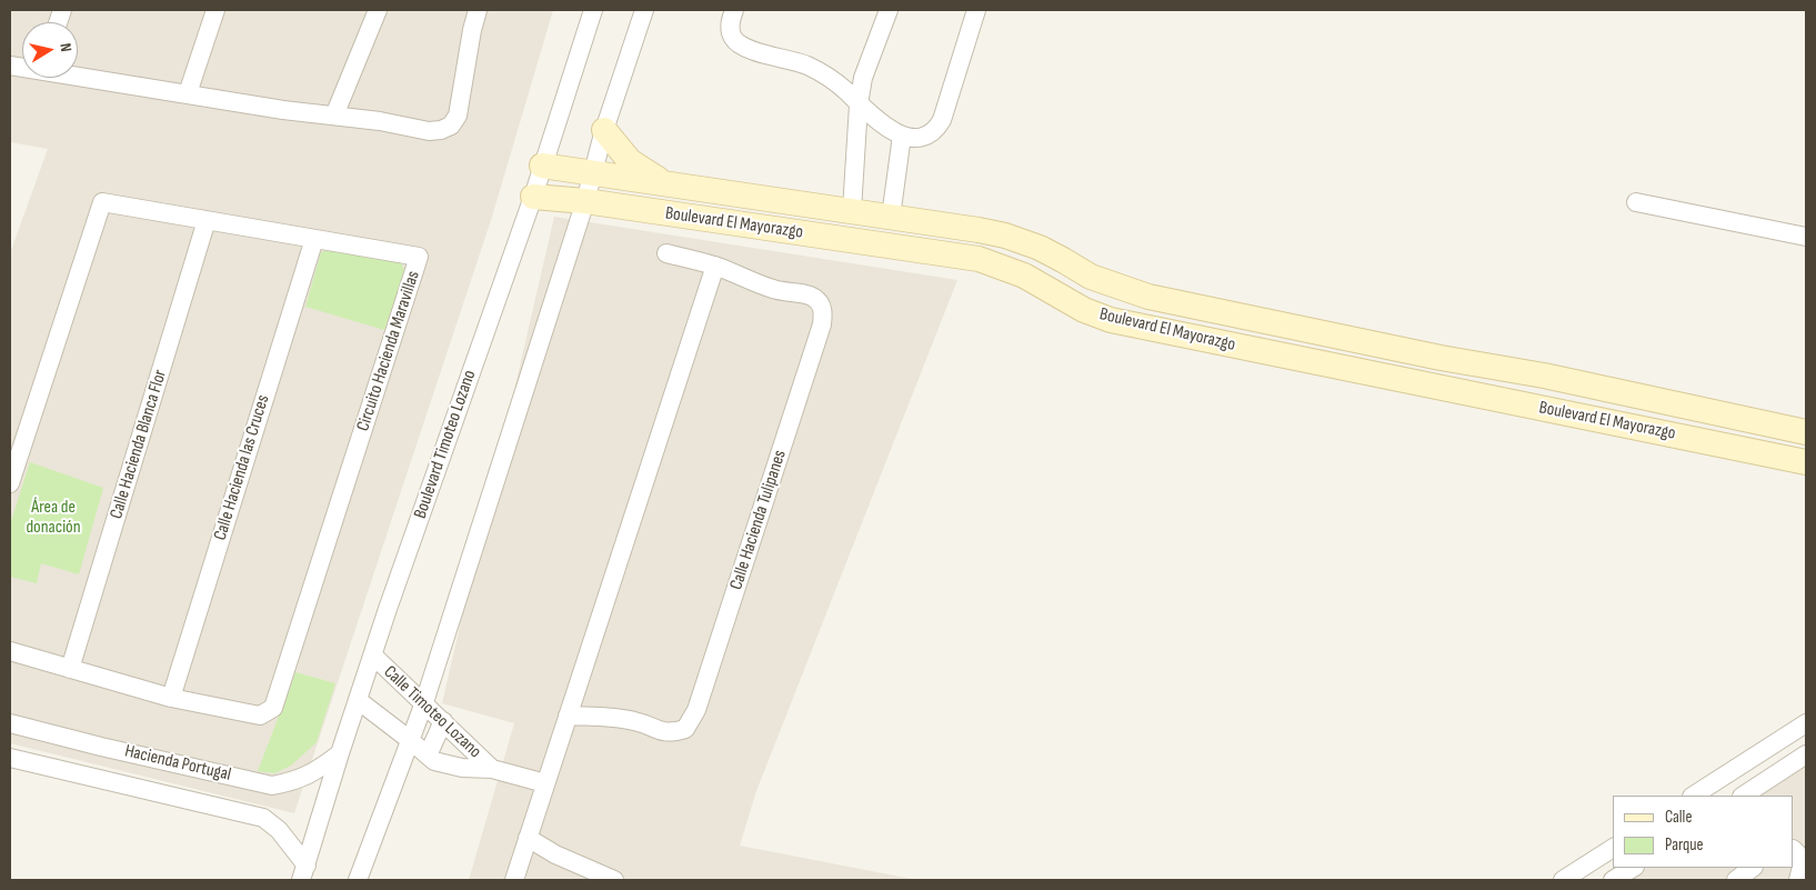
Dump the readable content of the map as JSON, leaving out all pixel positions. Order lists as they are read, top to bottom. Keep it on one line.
{"streets":{"street":["Boulevard El Mayorazgo","Circuito Hacienda Maravillas","Calle Hacienda Blanca Flor","Boulevard Timoteo Lozano","Calle Hacienda las Cruces","Calle Hacienda Tulipanes","Calle Timoteo Lozano","Hacienda Portugal"]},"crossings":[["Boulevard El Mayorazgo","Boulevard Timoteo Lozano"],["Circuito Hacienda Maravillas","Calle Hacienda Blanca Flor"],["Circuito Hacienda Maravillas","Calle Hacienda las Cruces"],["Boulevard Timoteo Lozano","Calle Timoteo Lozano"],["Boulevard Timoteo Lozano","Hacienda Portugal"]],"parks":["Área de donación"],"legend":["Calle","Parque"],"north":"right"}
